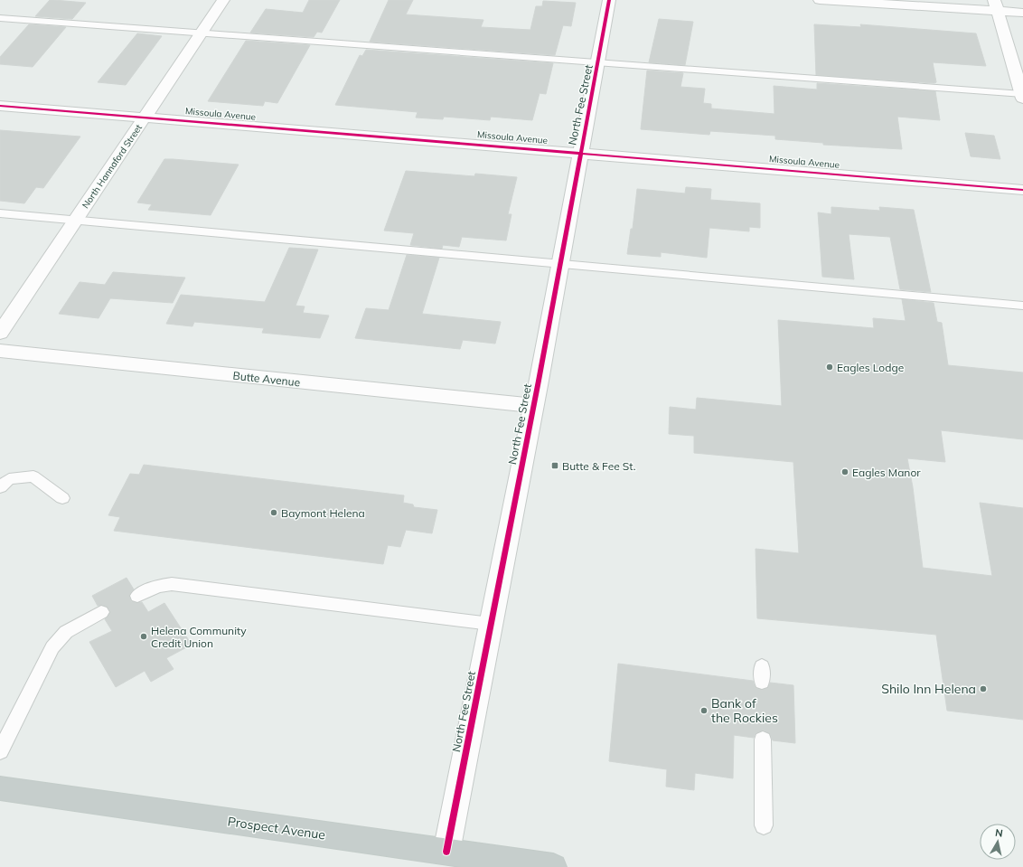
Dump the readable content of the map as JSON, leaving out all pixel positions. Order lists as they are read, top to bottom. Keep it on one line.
{"streets":{"highway":["Prospect Avenue"],"street":["North Fee Street","Missoula Avenue","North Hannaford Street","Butte Avenue"]},"crossings":[["North Fee Street","Missoula Avenue"],["North Fee Street","Butte Avenue"],["North Fee Street","Prospect Avenue"],["Missoula Avenue","North Hannaford Street"]],"places":{"other":["Eagles Lodge","Eagles Manor","Baymont Helena","Helena Community Credit Union","Shilo Inn Helena","Bank of the Rockies"],"transit":["Butte & Fee St."]},"north":"top"}
